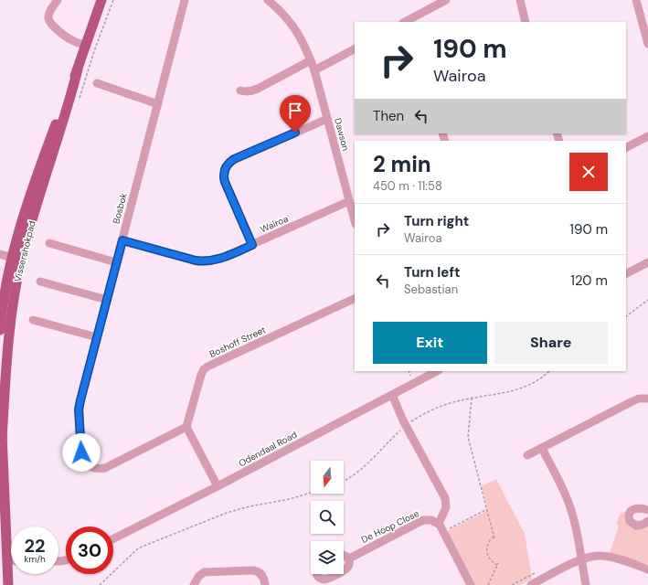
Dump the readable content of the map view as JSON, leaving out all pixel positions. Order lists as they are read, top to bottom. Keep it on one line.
{"streets":{"main road":["Vissershokpad"],"street":["Dawson","Bosbok","Wairoa","Boshoff Street","Odendaal Road","De Hoop Close"]},"crossings":[["Dawson","Wairoa"],["Bosbok","Wairoa"],["Bosbok","Boshoff Street"]],"north":"bottom","page":{"turn":["190 m","Wairoa"],"then":"Then","heading":["2 min","450 m · 11:58"],"list":[{"name":"Turn right","note":"Wairoa","value":"190 m"},{"name":"Turn left","note":"Sebastian","value":"120 m"}],"buttons":["Exit","Share"],"speed":"22 km/h","limit":"30"}}
